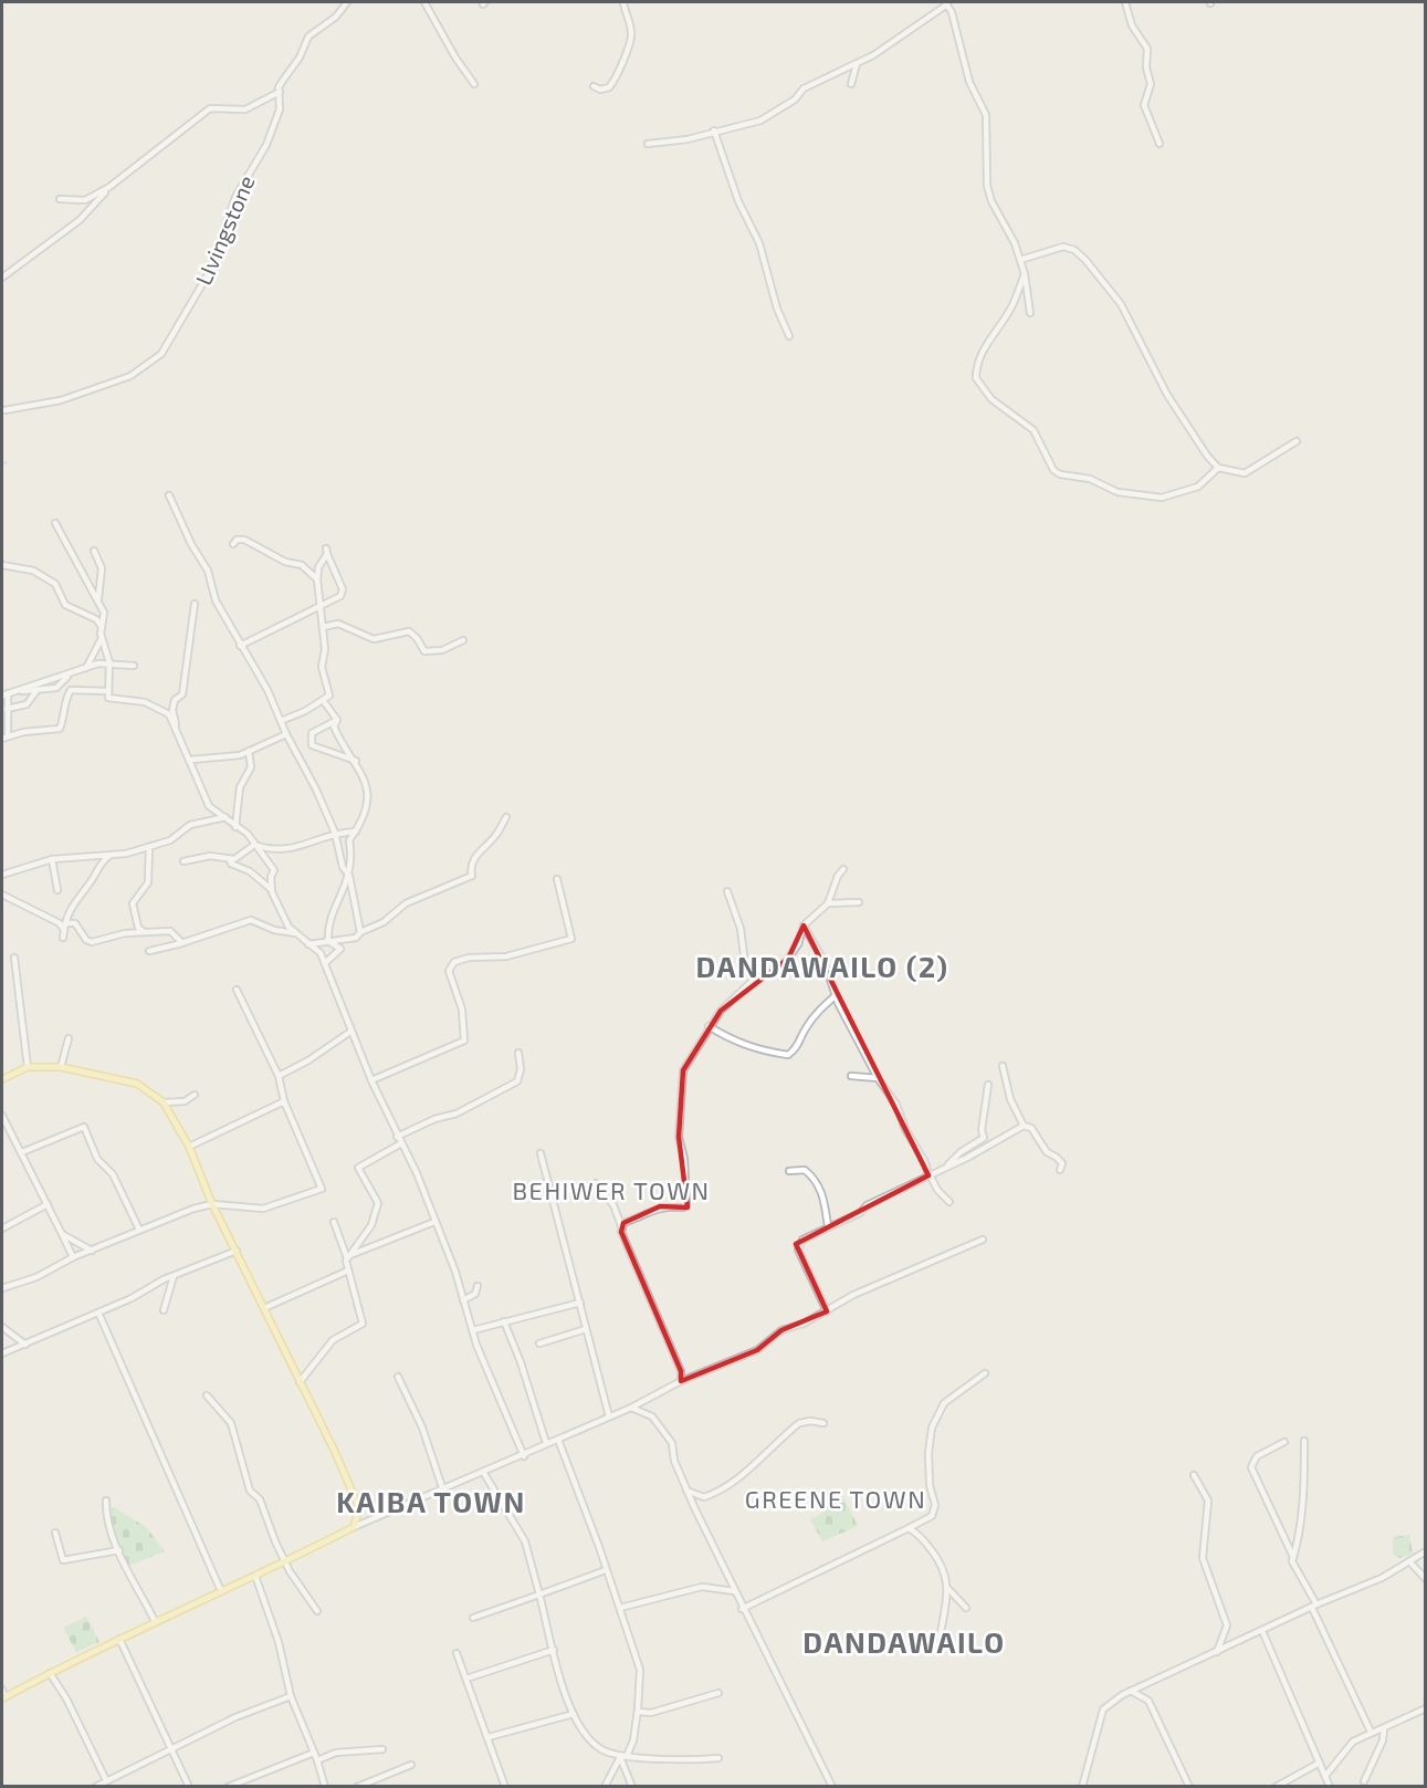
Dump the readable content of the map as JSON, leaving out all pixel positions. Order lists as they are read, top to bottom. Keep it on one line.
{"streets":{"street":["LIvingstone"]},"districts":["DANDAWAILO (2)","BEHIWER TOWN","GREENE TOWN","KAIBA TOWN","DANDAWAILO"]}
